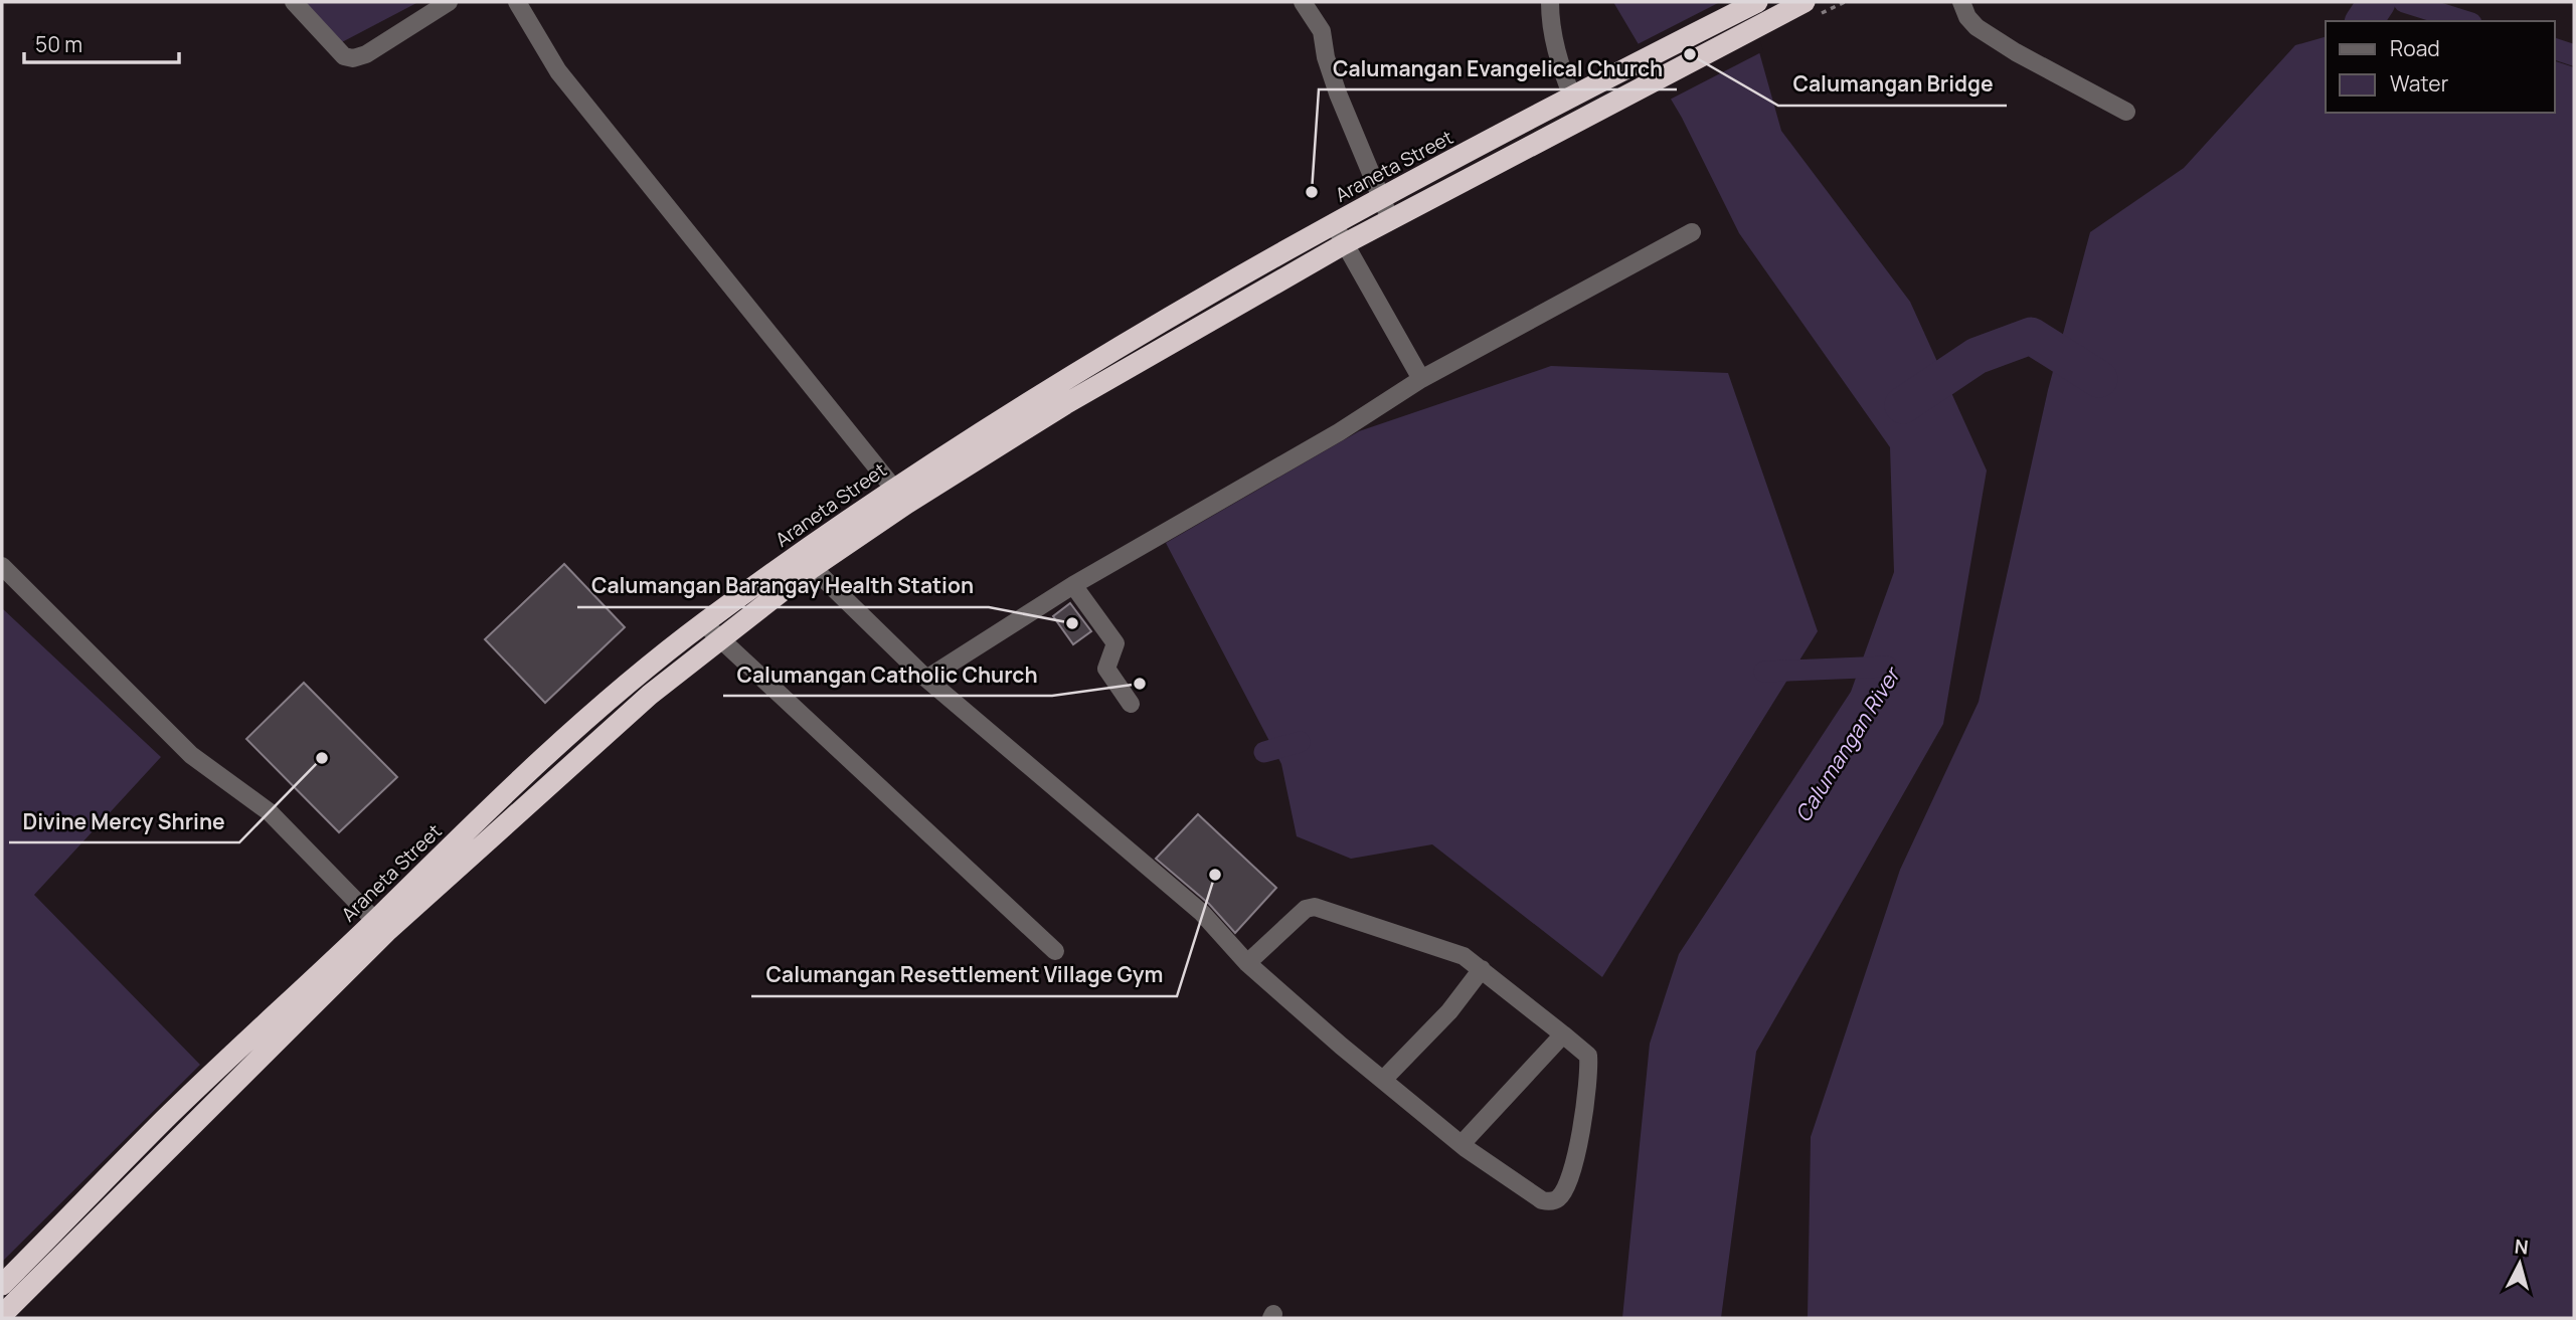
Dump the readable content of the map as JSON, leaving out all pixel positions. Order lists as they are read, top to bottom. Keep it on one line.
{"streets":{"highway":["Araneta Street"]},"water":["Calumangan River"],"places":["Calumangan Bridge","Calumangan Evangelical Church","Calumangan Barangay Health Station","Calumangan Catholic Church","Divine Mercy Shrine","Calumangan Resettlement Village Gym"],"legend":["Road","Water"],"scale_bar":"50 m","north":"top"}
